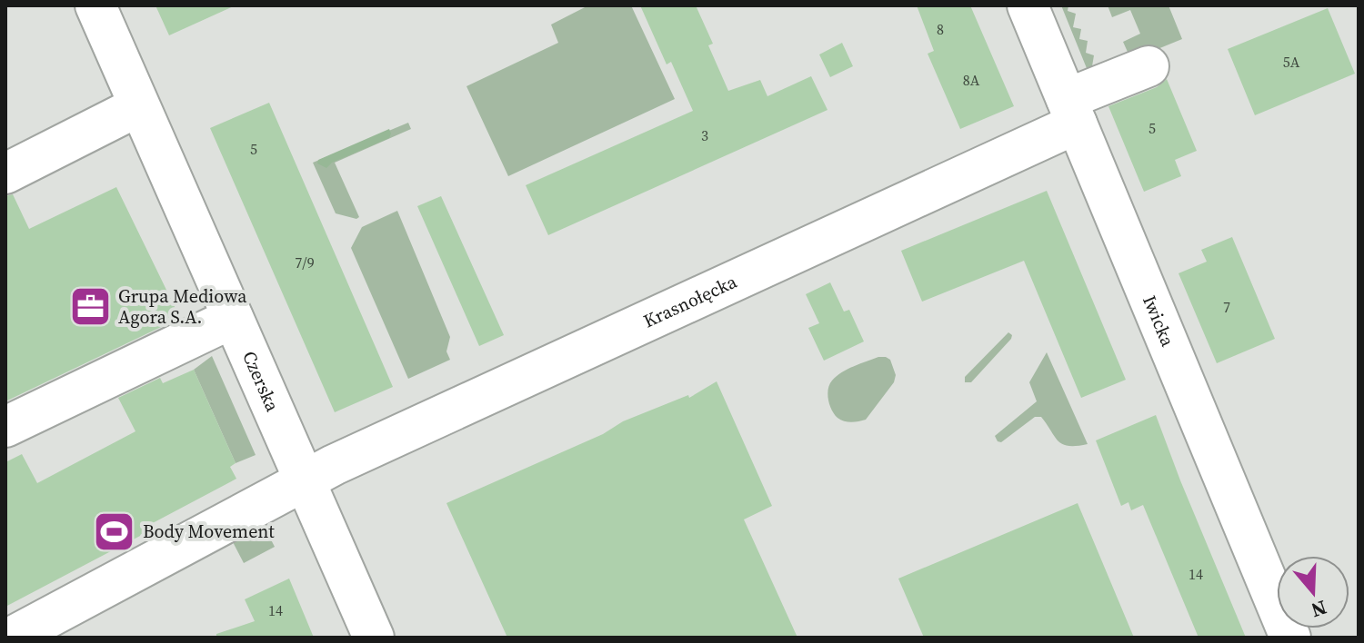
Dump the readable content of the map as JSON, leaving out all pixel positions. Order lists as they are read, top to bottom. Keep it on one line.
{"streets":{"street":["Krasnołęcka","Iwicka","Czerska"]},"crossings":[["Krasnołęcka","Iwicka"],["Krasnołęcka","Czerska"]],"places":{"office":["Grupa Mediowa Agora S.A."],"sports":["Body Movement"]},"house_numbers":["8","5A","8A","5","3","5","7/9","7","14","14"],"north":"bottom"}
